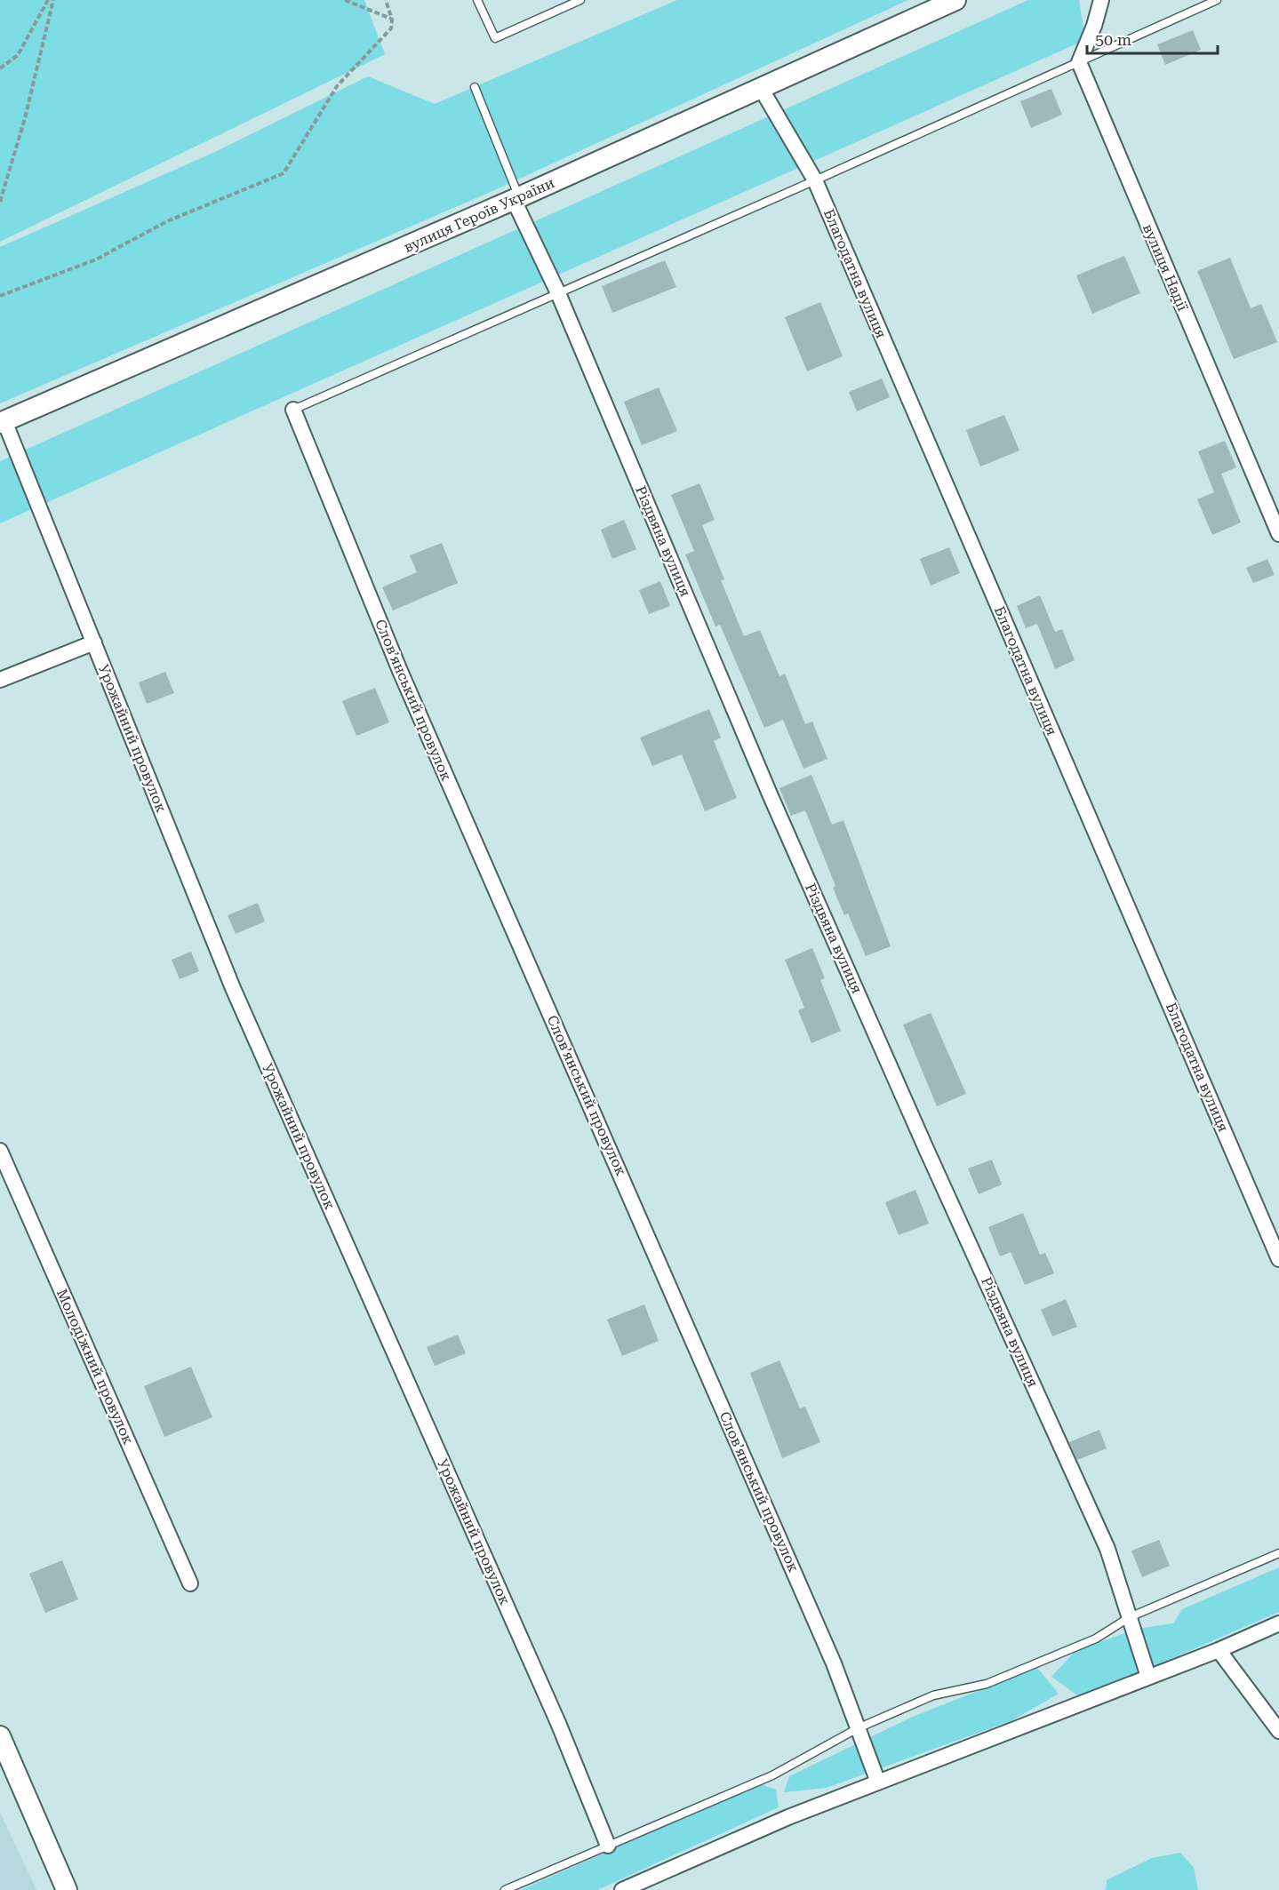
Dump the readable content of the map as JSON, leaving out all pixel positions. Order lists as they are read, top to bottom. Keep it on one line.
{"streets":{"main road":["вулиця Героїв України"],"street":["вулиця Надії","Благодатна вулиця","Різдвяна вулиця","Словʼянський провулок","Урожайний провулок","Молодіжний провулок"]},"crossings":[["вулиця Героїв України","Благодатна вулиця"],["вулиця Героїв України","Різдвяна вулиця"],["вулиця Героїв України","Урожайний провулок"]],"scale_bar":"50 m"}
